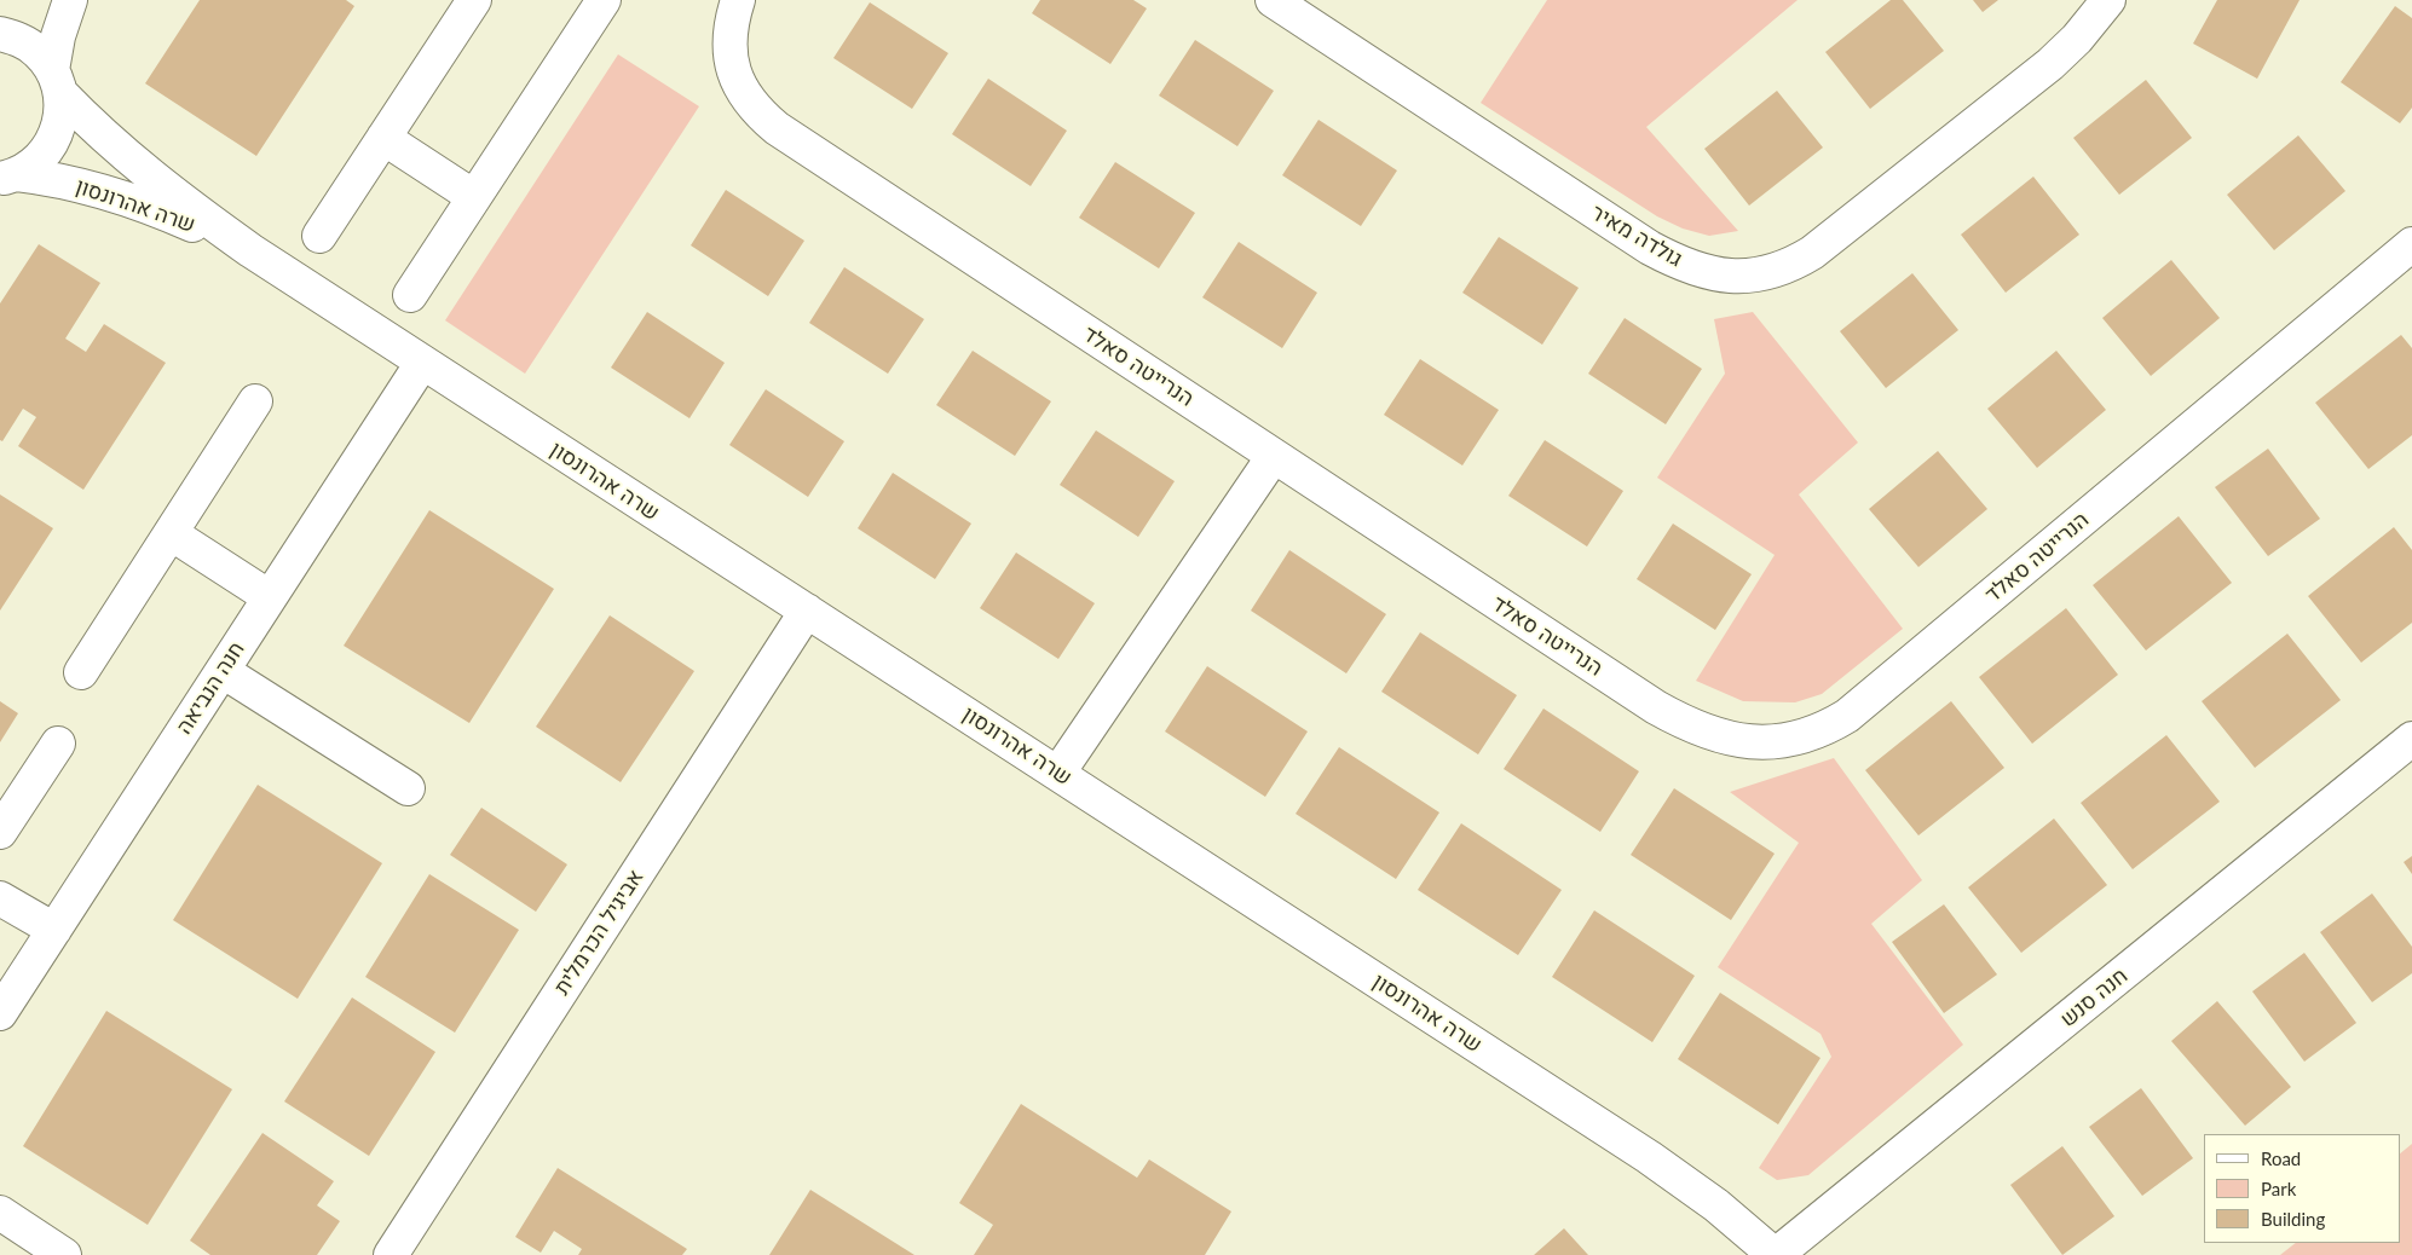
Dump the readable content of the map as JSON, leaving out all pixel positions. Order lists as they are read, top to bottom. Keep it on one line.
{"streets":{"street":["שרה אהרונסון","גולדה מאיר","הנרייטה סאלד","חנה הנביאה","אביגיל הכרמלית","חנה סנש"]},"crossings":[["שרה אהרונסון","חנה הנביאה"],["שרה אהרונסון","אביגיל הכרמלית"],["שרה אהרונסון","חנה סנש"]],"legend":["Road","Park","Building"]}
